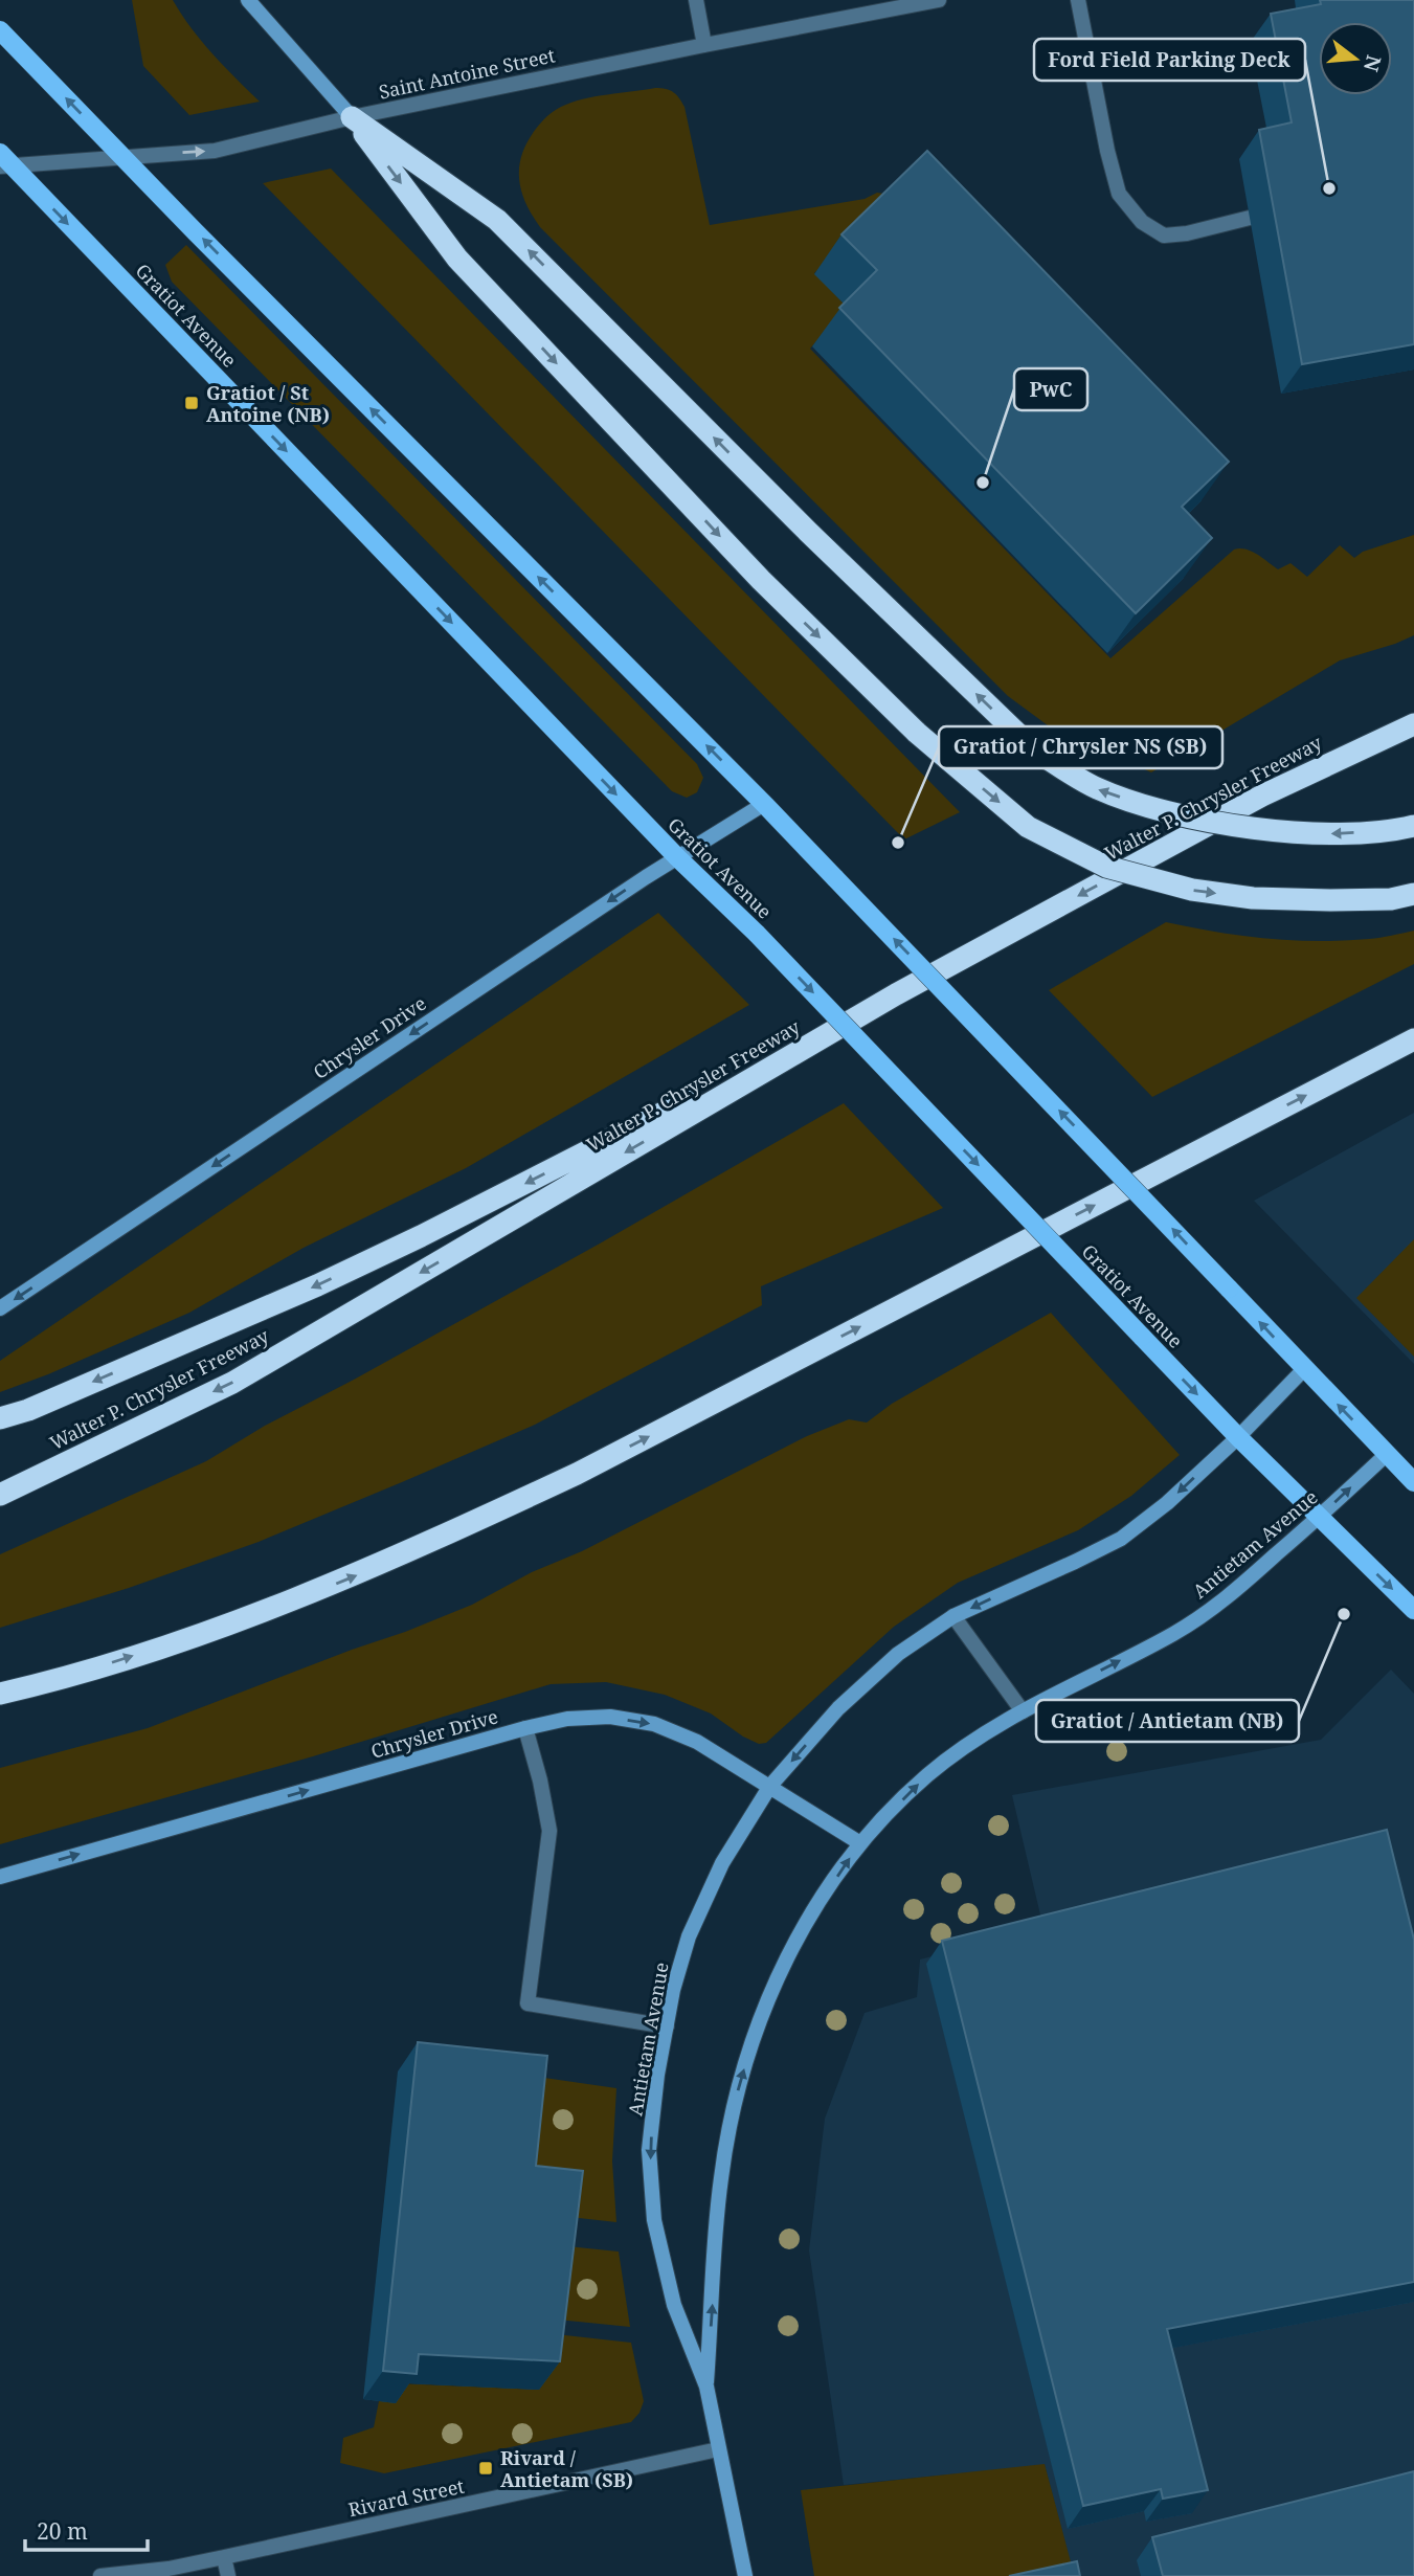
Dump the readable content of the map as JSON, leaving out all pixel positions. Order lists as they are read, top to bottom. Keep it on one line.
{"streets":{"highway":["Walter P. Chrysler Freeway"],"main road":["Gratiot Avenue"],"street":["Saint Antoine Street","Chrysler Drive","Antietam Avenue","Rivard Street"]},"crossings":[["Saint Antoine Street","Gratiot Avenue"],["Gratiot Avenue","Chrysler Drive"],["Gratiot Avenue","Antietam Avenue"],["Chrysler Drive","Antietam Avenue"],["Antietam Avenue","Rivard Street"]],"places":{"other":["Ford Field Parking Deck","PwC","Gratiot / Chrysler NS (SB)","Gratiot / Antietam (NB)"],"transit":["Gratiot / St Antoine (NB)","Rivard / Antietam (SB)"]},"scale_bar":"20 m","north":"right"}
